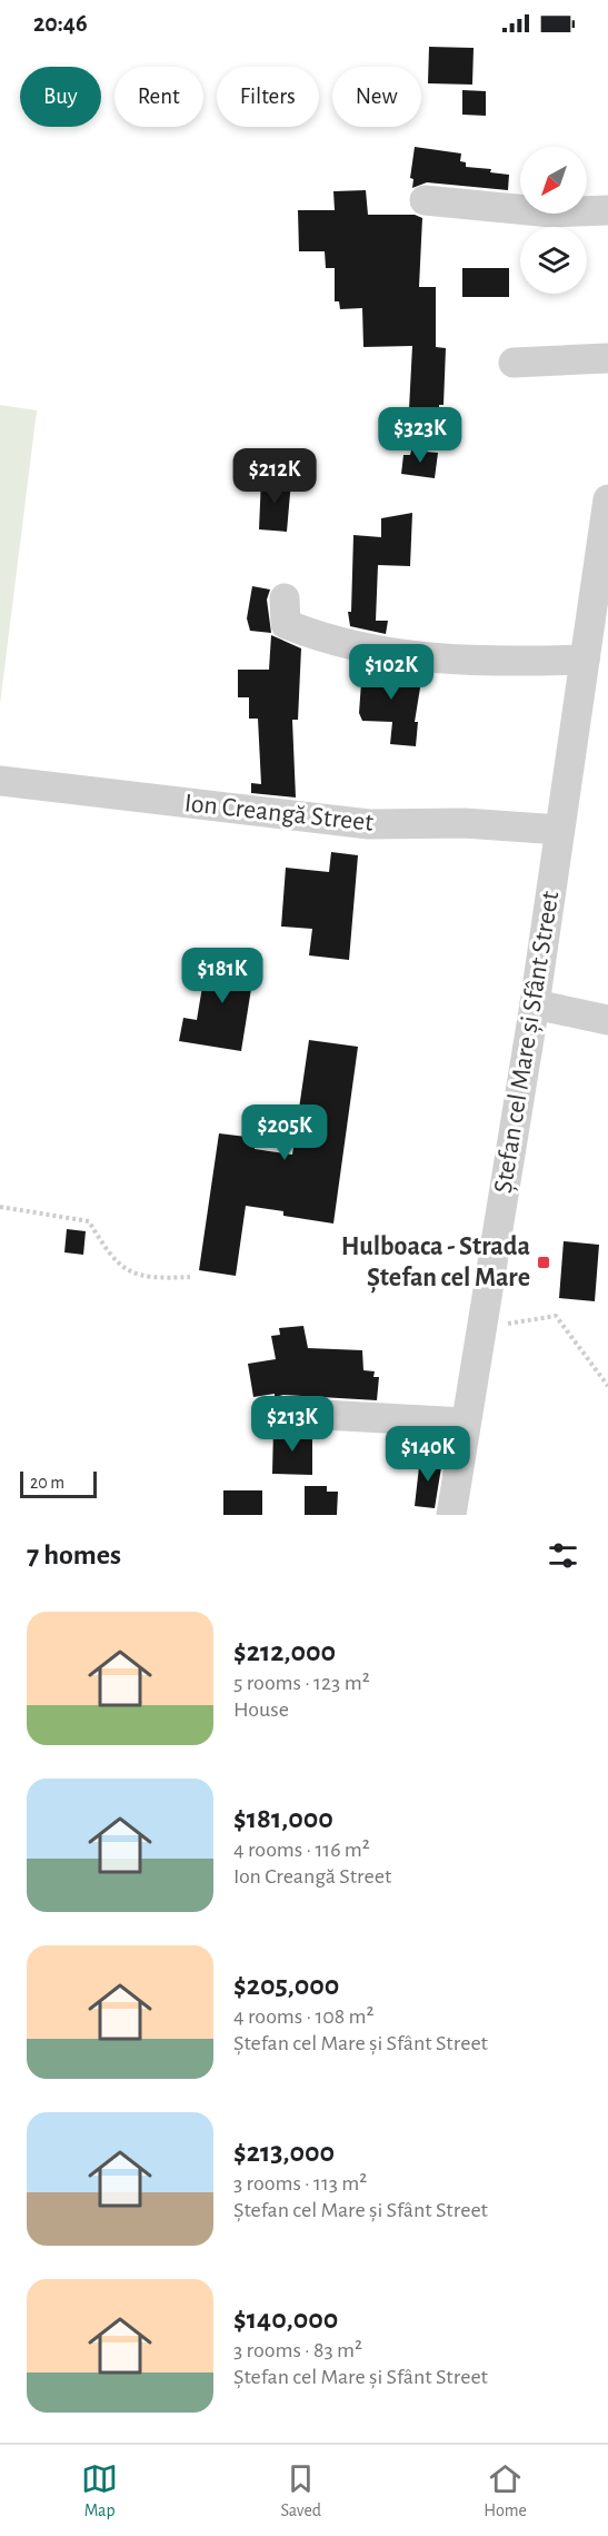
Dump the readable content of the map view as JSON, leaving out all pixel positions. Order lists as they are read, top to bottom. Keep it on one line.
{"streets":{"street":["Ion Creangă Street","Ștefan cel Mare și Sfânt Street"]},"crossings":[["Ion Creangă Street","Ștefan cel Mare și Sfânt Street"]],"places":{"transit":["Hulboaca - Strada Ștefan cel Mare"]},"scale_bar":"20 m","north":"bottom left","page":{"status":"20:46","chip":["Buy","Rent","Filters","New"],"price":["$323K","$212K","$102K","$181K","$205K","$213K","$140K"],"scale":"20 m","heading":"7 homes","list":[{"name":"$212,000","note":"5 rooms · 123 m² · House"},{"name":"$181,000","note":"4 rooms · 116 m² · Ion Creangă Street"},{"name":"$205,000","note":"4 rooms · 108 m² · Ștefan cel Mare și Sfânt Street"},{"name":"$213,000","note":"3 rooms · 113 m² · Ștefan cel Mare și Sfânt Street"},{"name":"$140,000","note":"3 rooms · 83 m² · Ștefan cel Mare și Sfânt Street"}],"tabs":["Map","Saved","Home"]}}
